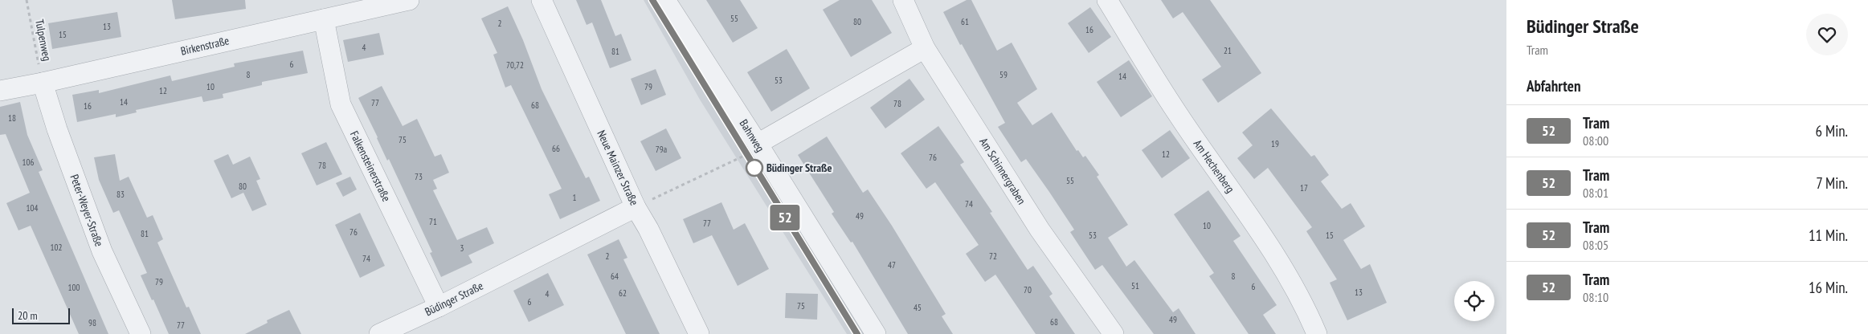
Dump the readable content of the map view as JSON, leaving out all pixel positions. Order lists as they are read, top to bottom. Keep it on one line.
{"streets":{"street":["Birkenstraße","Bahnweg","Falkensteinerstraße","Am Hechenberg","Neue Mainzer Straße","Am Schinnergraben","Peter-Weyer-Straße","Büdinger Straße"],"path":["Tulpenweg"]},"crossings":[["Tulpenweg","Birkenstraße"],["Tulpenweg","Peter-Weyer-Straße"],["Birkenstraße","Falkensteinerstraße"],["Birkenstraße","Peter-Weyer-Straße"],["Falkensteinerstraße","Büdinger Straße"],["Neue Mainzer Straße","Büdinger Straße"]],"places":["Büdinger Straße"],"lines":["tram line 52"],"house_numbers":["55","80","61","2","13","16","15","4","21","81","6","70,72","8","59","14","53","10","79","12","14","77","78","68","16","18","75","19","66","79a","12","76","106","78","73","55","80","17","83","1","74","104","49","71","77","10","76","81","53","15","102","3","2","72","74","47","64","8","79","51","6","100","70","13","62","4","6","75","45","49","68","98","77"],"scale_bar":"20 m","page":{"on_map":"52","heading":[["Büdinger Straße","Tram"],"Abfahrten"],"list":[{"mark":"52","name":"Tram","note":"08:00","value":"6 Min."},{"mark":"52","name":"Tram","note":"08:01","value":"7 Min."},{"mark":"52","name":"Tram","note":"08:05","value":"11 Min."},{"mark":"52","name":"Tram","note":"08:10","value":"16 Min."}],"scale":"20 m"}}
